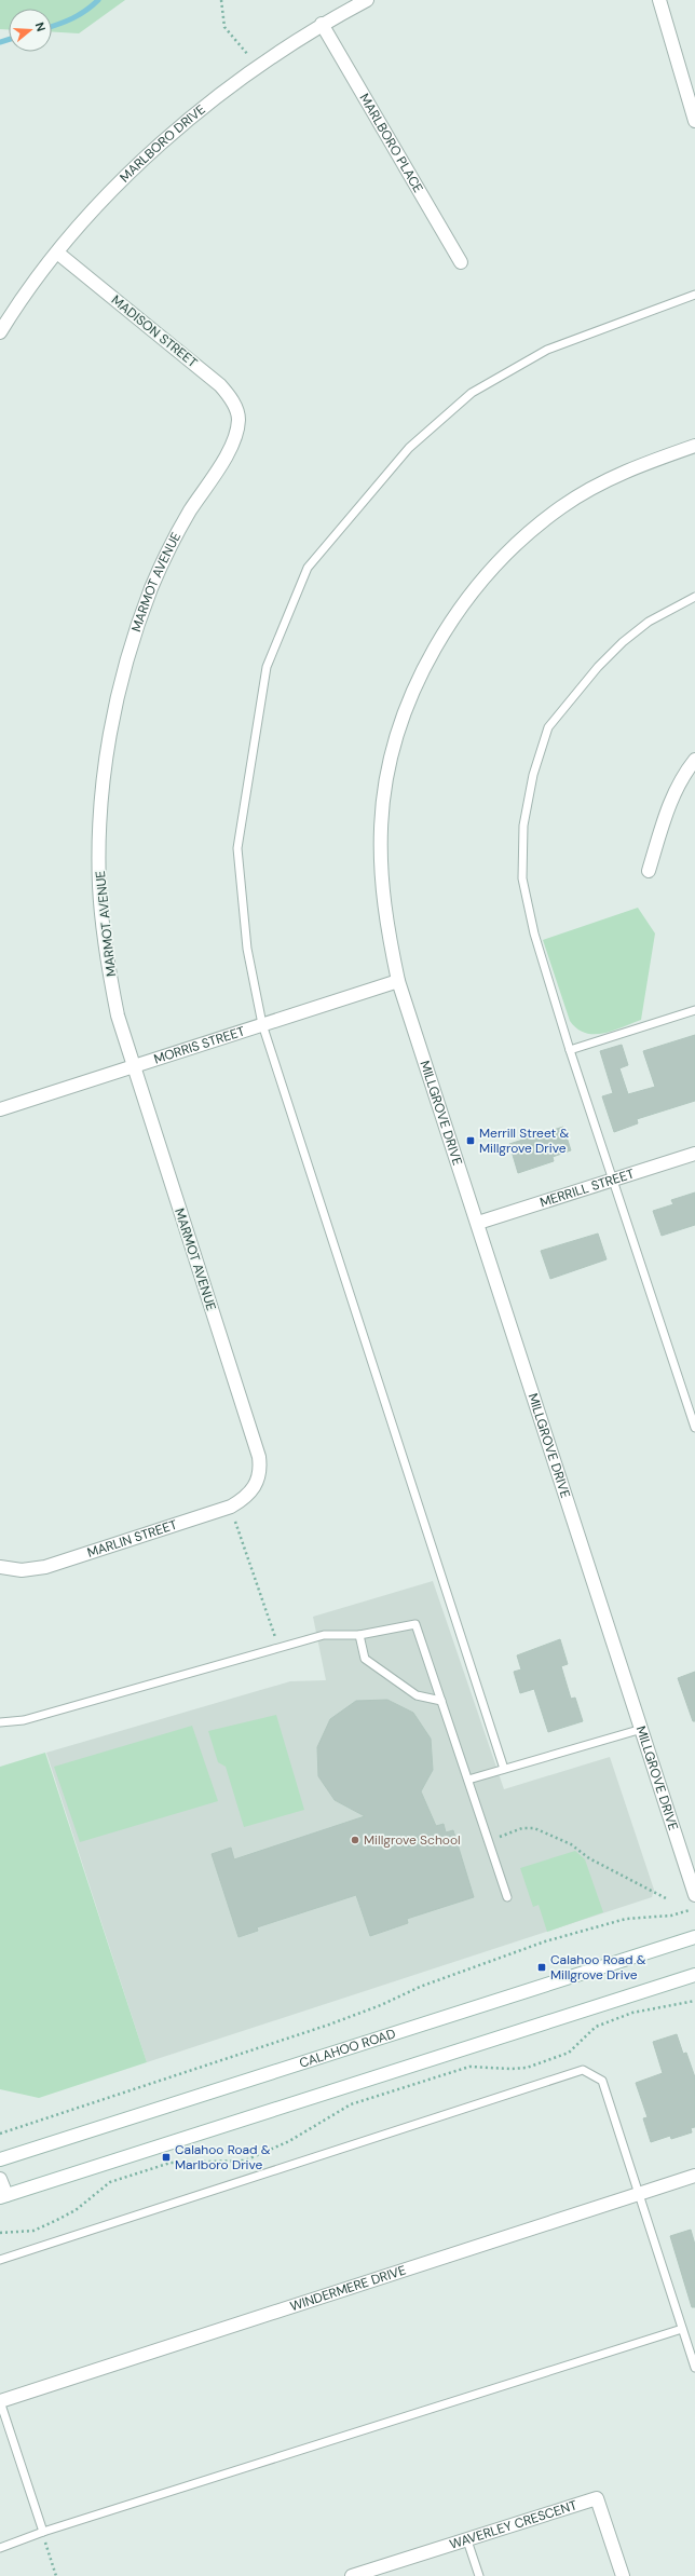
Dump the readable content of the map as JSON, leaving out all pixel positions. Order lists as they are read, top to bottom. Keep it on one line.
{"streets":{"street":["MARLBORO PLACE","MARLBORO DRIVE","MADISON STREET","MARMOT AVENUE","MORRIS STREET","MILLGROVE DRIVE","MERRILL STREET","MARLIN STREET","CALAHOO ROAD","WINDERMERE DRIVE","WAVERLEY CRESCENT"]},"crossings":[["MARLBORO PLACE","MARLBORO DRIVE"],["MARLBORO DRIVE","MADISON STREET"],["MADISON STREET","MARMOT AVENUE"],["MARMOT AVENUE","MORRIS STREET"],["MARMOT AVENUE","MARLIN STREET"],["MORRIS STREET","MILLGROVE DRIVE"],["MILLGROVE DRIVE","MERRILL STREET"]],"places":{"transit":["Merrill Street & Millgrove Drive","Calahoo Road & Millgrove Drive","Calahoo Road & Marlboro Drive"],"other":["Millgrove School"]},"north":"right"}
